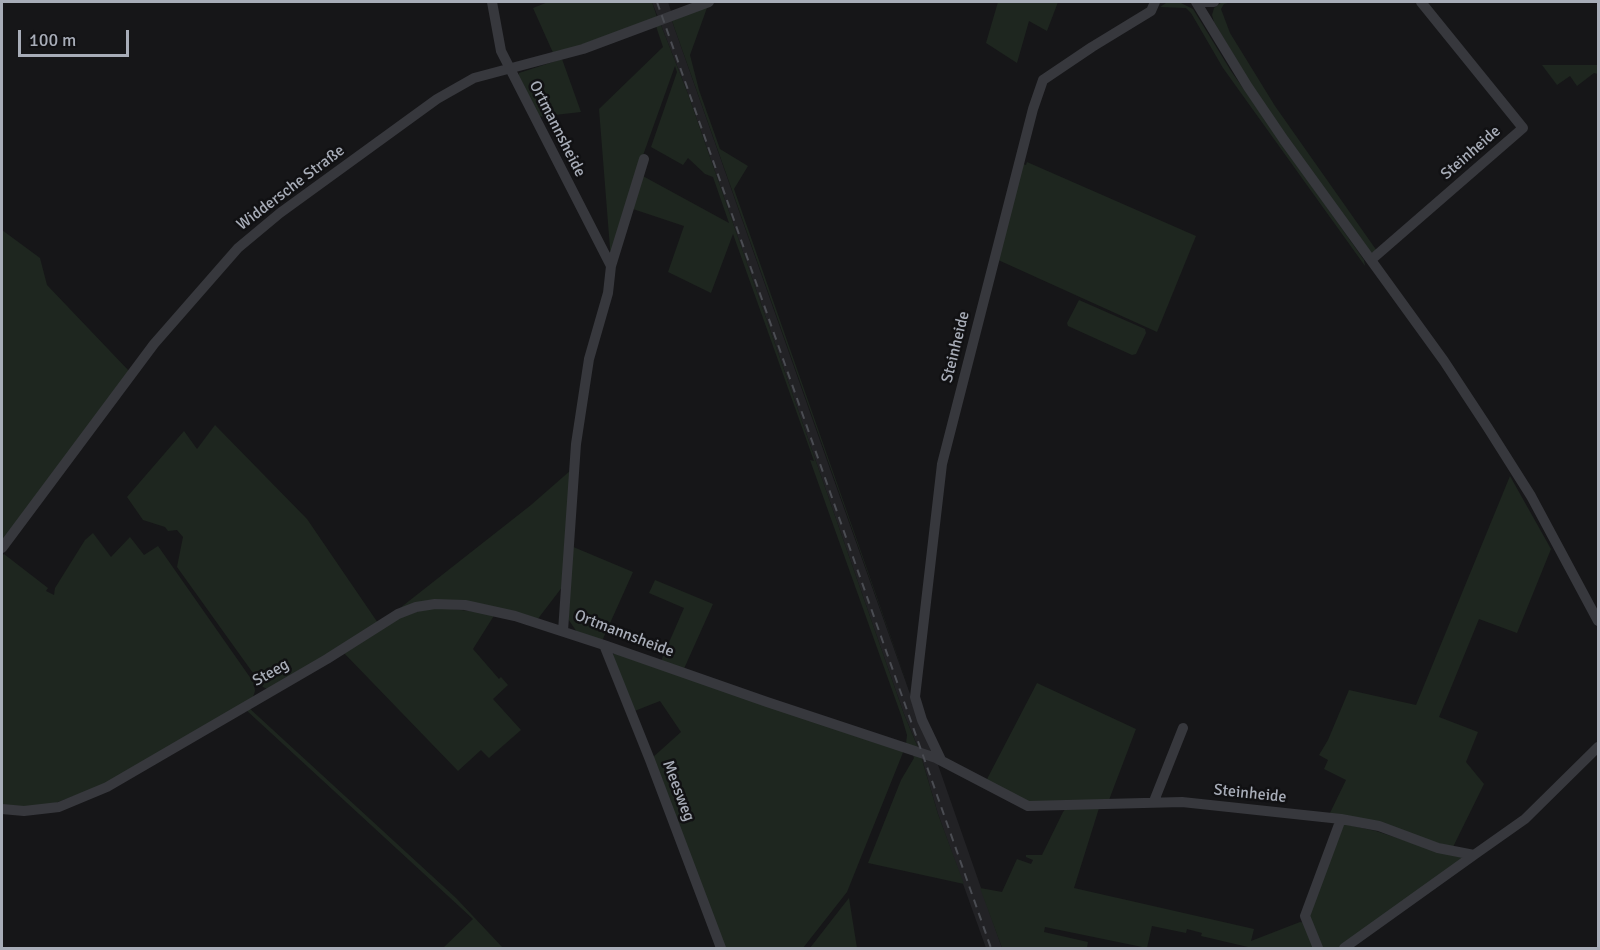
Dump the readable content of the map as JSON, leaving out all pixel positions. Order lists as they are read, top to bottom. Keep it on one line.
{"streets":{"street":["Ortmannsheide","Steinheide","Widdersche Straße","Steeg","Meesweg"]},"crossings":[["Ortmannsheide","Steinheide"],["Ortmannsheide","Widdersche Straße"],["Ortmannsheide","Steeg"],["Ortmannsheide","Meesweg"]],"scale_bar":"100 m"}
